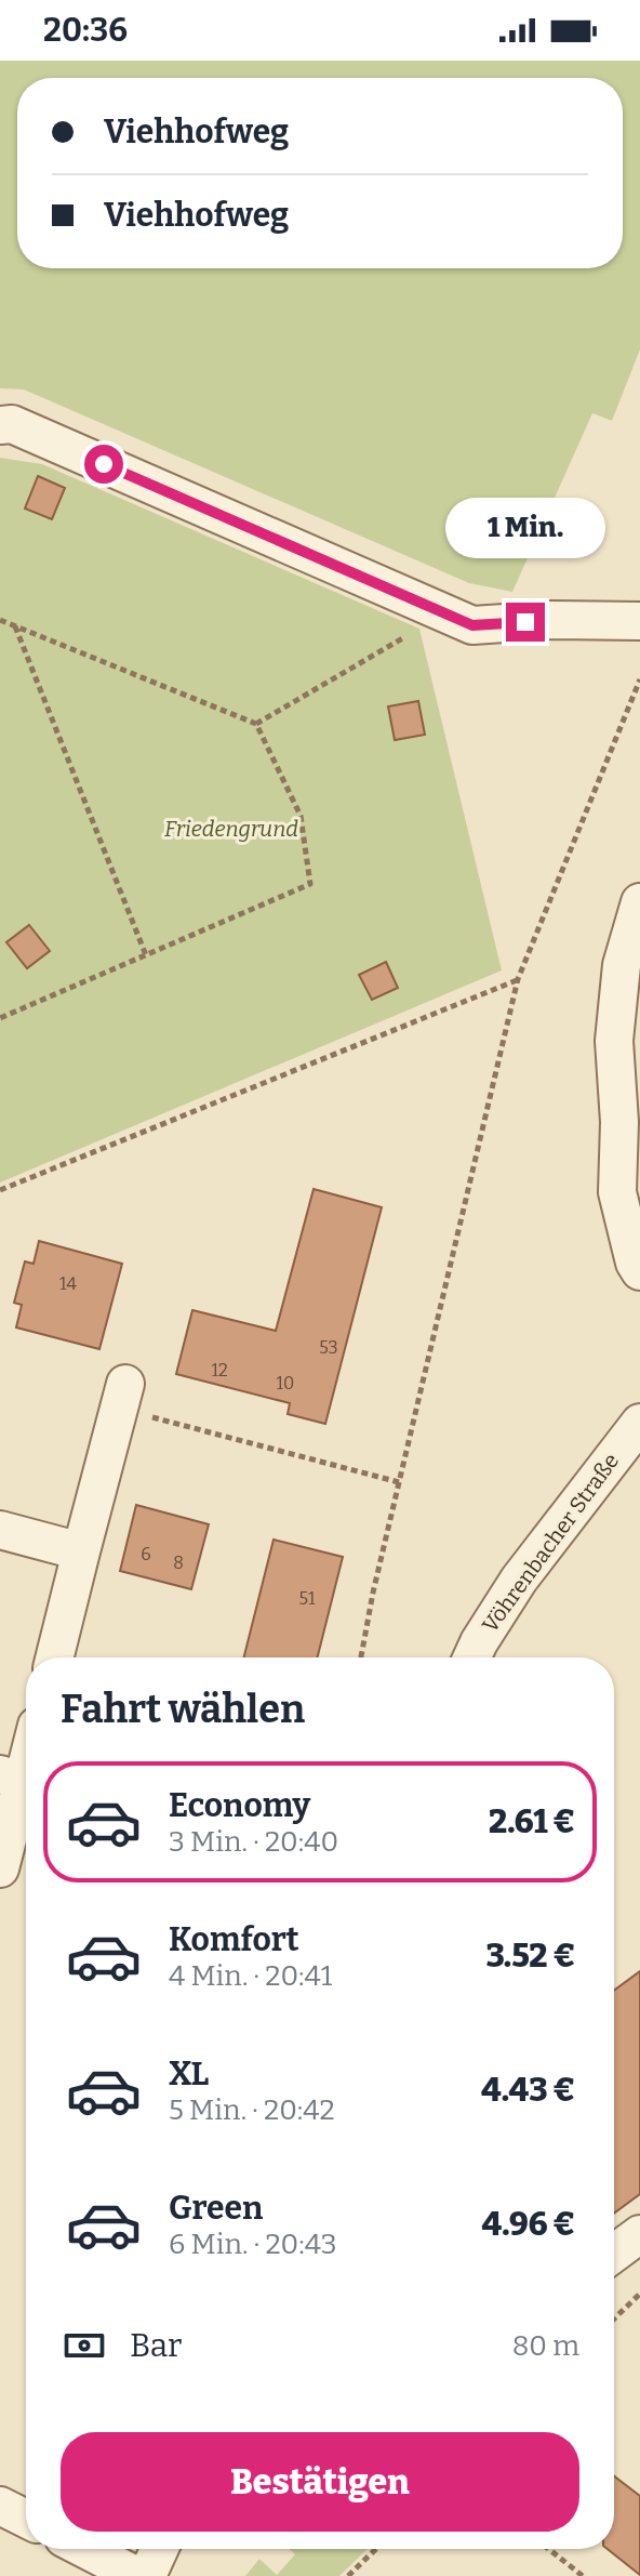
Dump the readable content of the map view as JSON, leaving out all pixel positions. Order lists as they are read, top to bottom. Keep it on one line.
{"streets":{"street":["Vöhrenbacher Straße"]},"parks":["Friedengrund"],"house_numbers":["14","53","12","10","6","8","51"],"page":{"status":"20:36","banner":["Viehhofweg","Viehhofweg"],"bubble":"1 Min.","heading":"Fahrt wählen","list":[{"name":"Economy","note":"3 Min. · 20:40","value":"2.61 €"},{"name":"Komfort","note":"4 Min. · 20:41","value":"3.52 €"},{"name":"XL","note":"5 Min. · 20:42","value":"4.43 €"},{"name":"Green","note":"6 Min. · 20:43","value":"4.96 €"}],"pay":["Bar","80 m"],"buttons":"Bestätigen"}}
